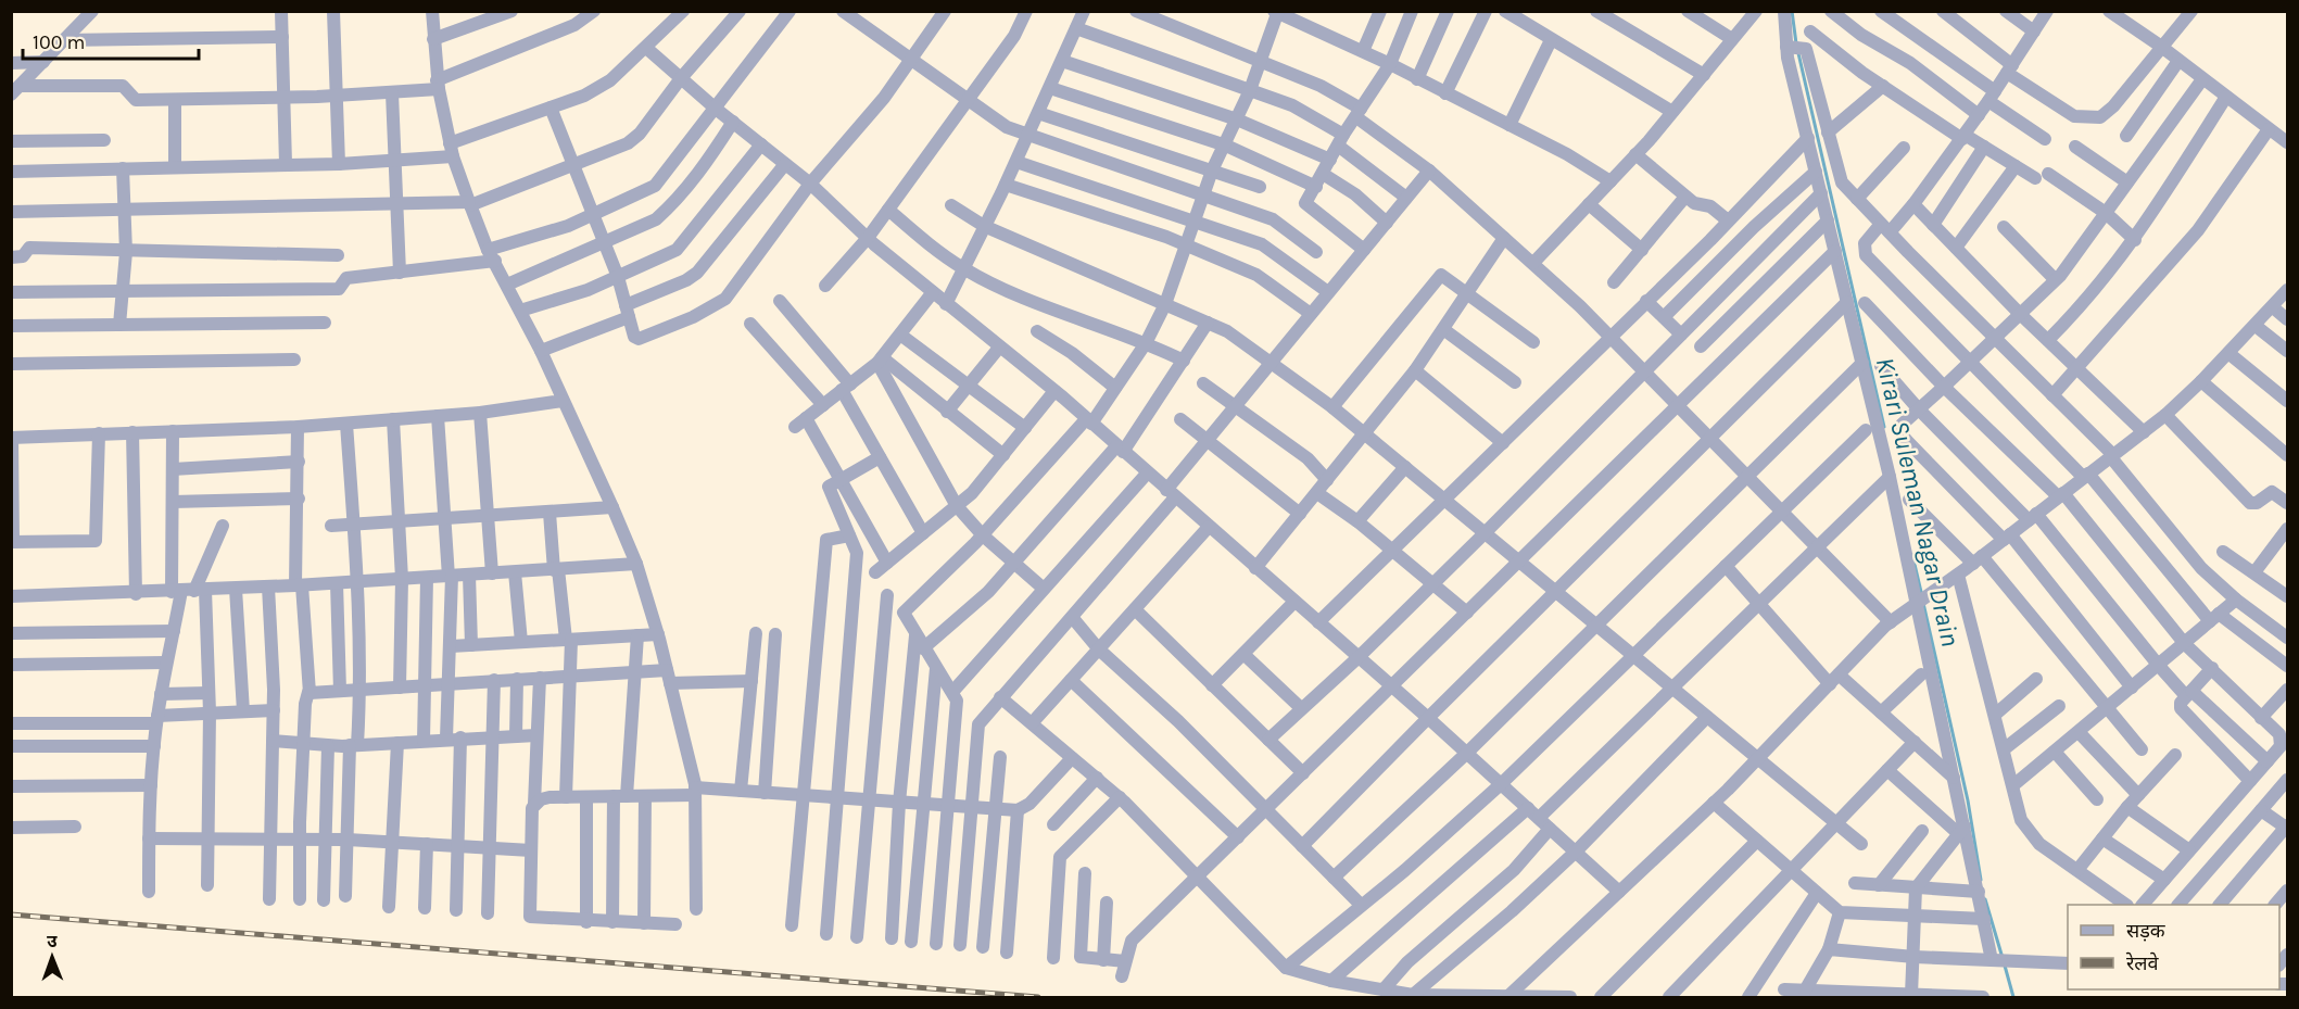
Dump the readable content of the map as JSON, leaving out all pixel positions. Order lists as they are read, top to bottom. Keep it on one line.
{"water":["Kirari Suleman Nagar Drain"],"legend":["सड़क","रेलवे"],"scale_bar":"100 m","north":"top"}
